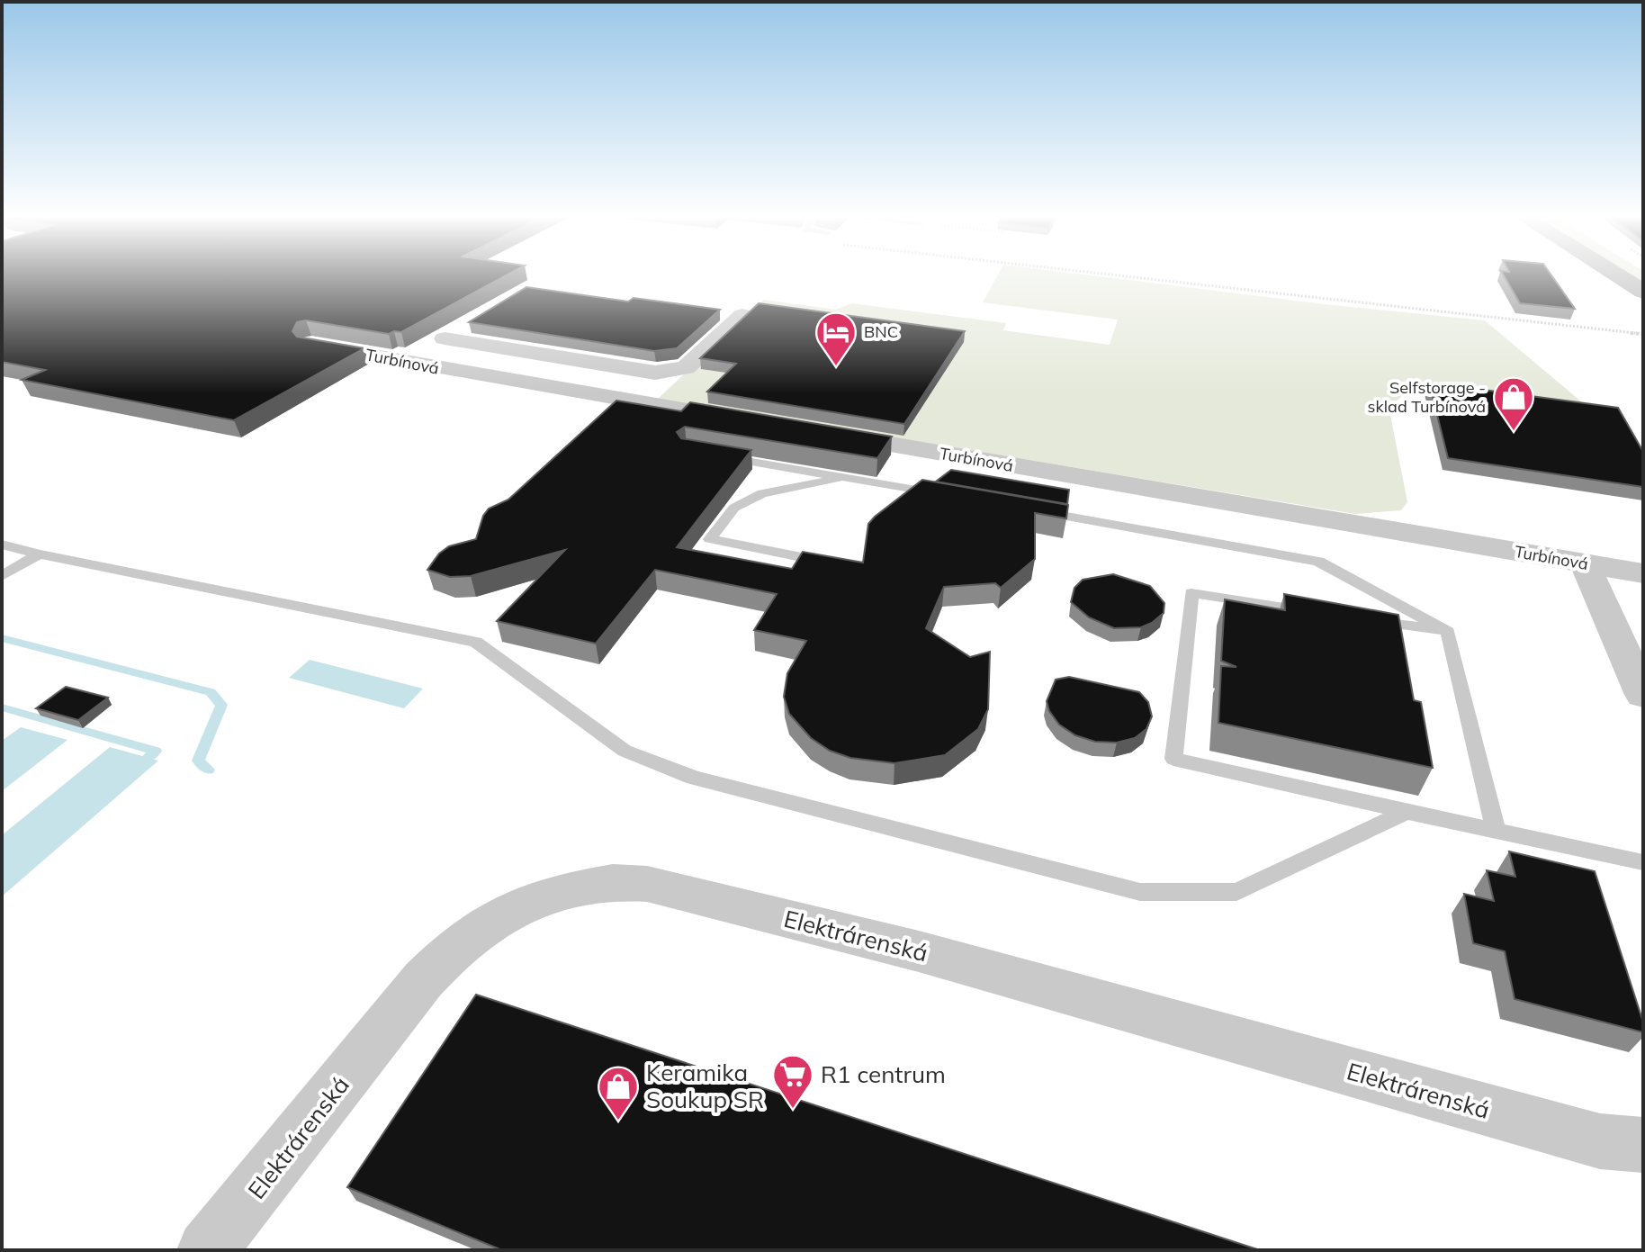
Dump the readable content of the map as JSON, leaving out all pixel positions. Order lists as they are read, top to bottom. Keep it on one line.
{"streets":{"street":["Turbínová","Elektrárenská"]},"places":{"hotel":["BNC"],"shop":["Selfstorage - sklad Turbínová","Keramika Soukup SR"],"supermarket":["R1 centrum"]}}
